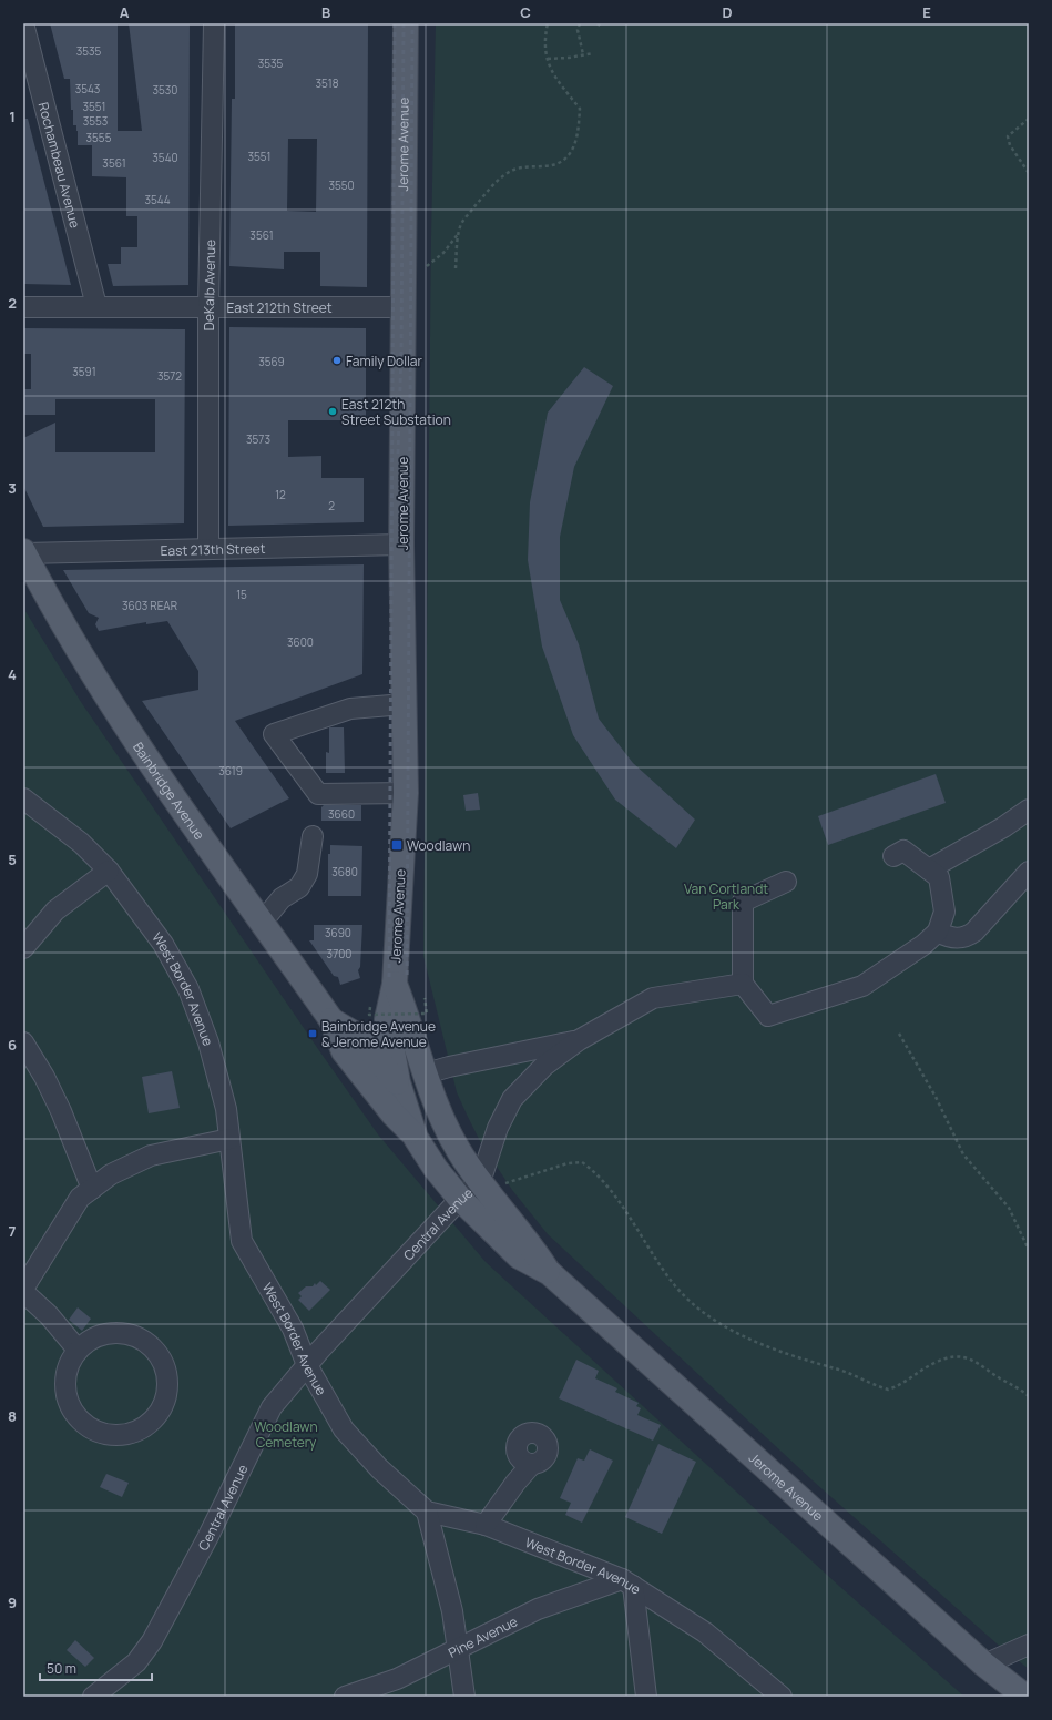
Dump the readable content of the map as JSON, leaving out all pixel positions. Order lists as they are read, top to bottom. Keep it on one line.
{"streets":{"main road":["Jerome Avenue","Bainbridge Avenue"],"street":["Rochambeau Avenue","DeKalb Avenue","East 212th Street","East 213th Street","West Border Avenue","Central Avenue","Pine Avenue"]},"crossings":[["Jerome Avenue","East 212th Street"],["Jerome Avenue","East 213th Street"],["Jerome Avenue","Bainbridge Avenue"],["Jerome Avenue","Central Avenue"],["Rochambeau Avenue","East 212th Street"],["DeKalb Avenue","East 212th Street"],["DeKalb Avenue","East 213th Street"],["East 213th Street","Bainbridge Avenue"],["West Border Avenue","Central Avenue"],["West Border Avenue","Pine Avenue"]],"parks":["Van Cortlandt Park","Woodlawn Cemetery"],"places":{"other":["Family Dollar","East 212th Street Substation"],"transit":["Woodlawn","Bainbridge Avenue & Jerome Avenue"]},"house_numbers":["3535","3535","3518","3543","3530","3551","3553","3555","3551","3540","3561","3550","3544","3561","3569","3591","3572","3573","12","2","15","3603 REAR","3600","3619","3660","3680","3690","3700"],"scale_bar":"50 m","grid":{"columns":["A","B","C","D","E"],"rows":["1","2","3","4","5","6","7","8","9"]}}
